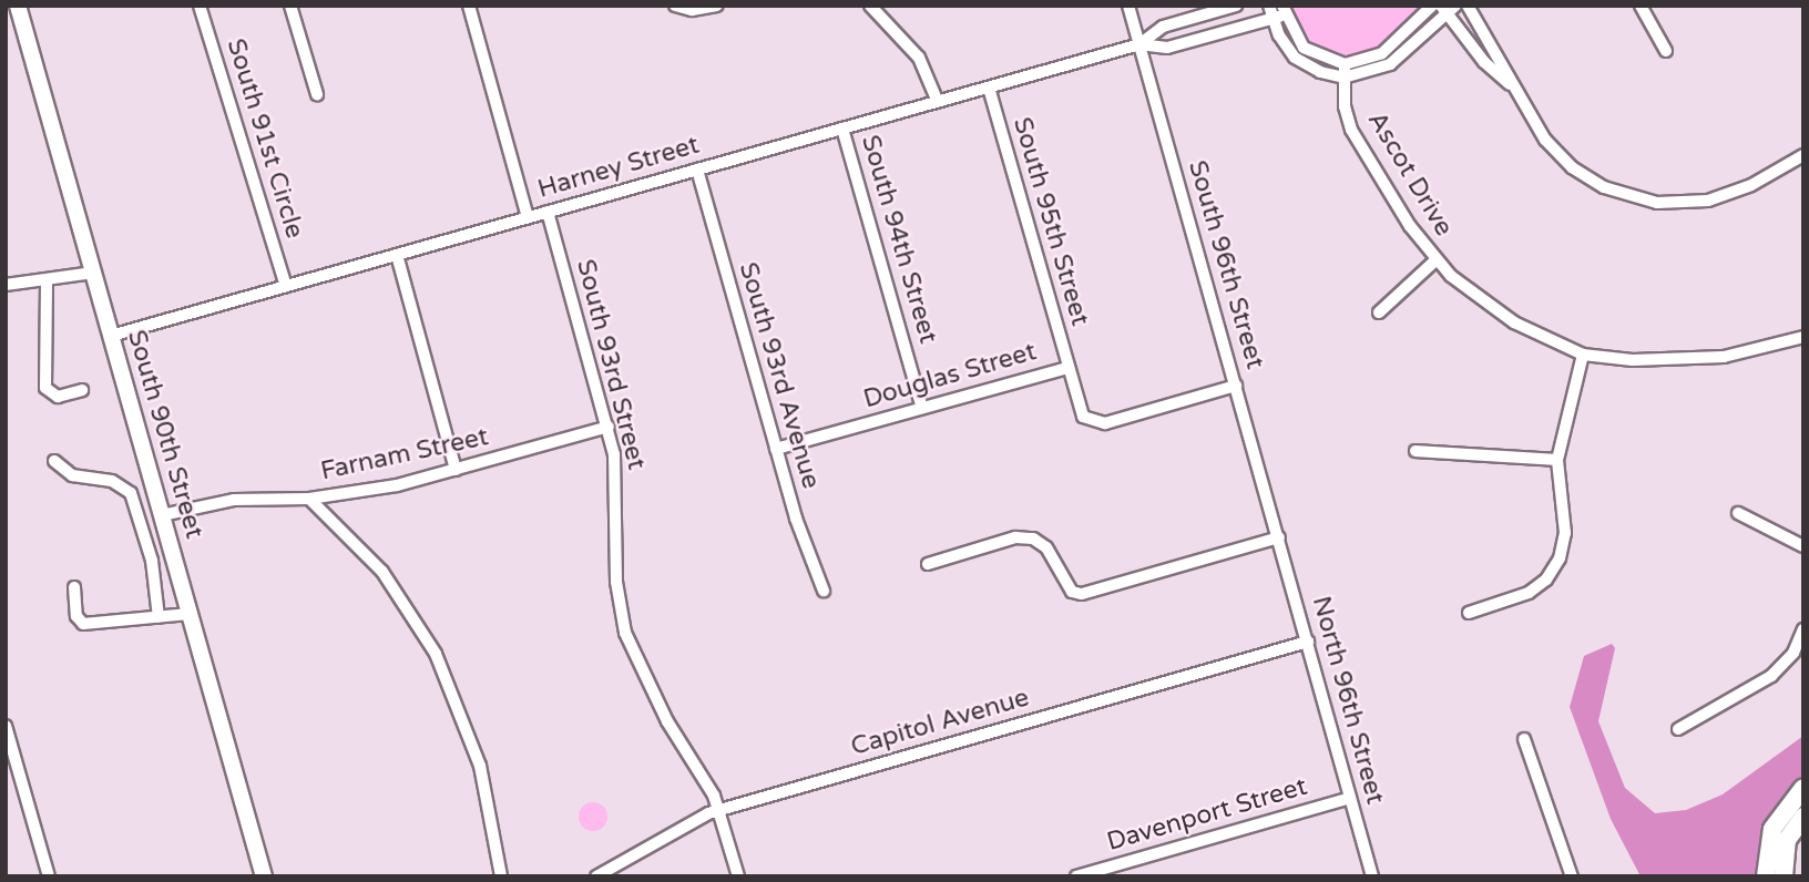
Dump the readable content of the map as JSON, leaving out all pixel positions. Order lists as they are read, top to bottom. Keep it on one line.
{"streets":{"main road":["South 90th Street"],"street":["South 91st Circle","Harney Street","Ascot Drive","South 95th Street","South 94th Street","South 96th Street","South 93rd Street","South 93rd Avenue","Douglas Street","Farnam Street","North 96th Street","Capitol Avenue","Davenport Street"]},"crossings":[["South 91st Circle","Harney Street"],["Harney Street","South 95th Street"],["Harney Street","South 94th Street"],["Harney Street","South 96th Street"],["Harney Street","South 93rd Street"],["Harney Street","South 93rd Avenue"],["Harney Street","South 90th Street"],["South 95th Street","Douglas Street"],["South 94th Street","Douglas Street"],["South 96th Street","Douglas Street"],["South 96th Street","North 96th Street"],["South 93rd Street","Farnam Street"],["South 93rd Street","Capitol Avenue"],["South 93rd Avenue","Douglas Street"],["South 90th Street","Farnam Street"],["North 96th Street","Capitol Avenue"],["North 96th Street","Davenport Street"]]}
